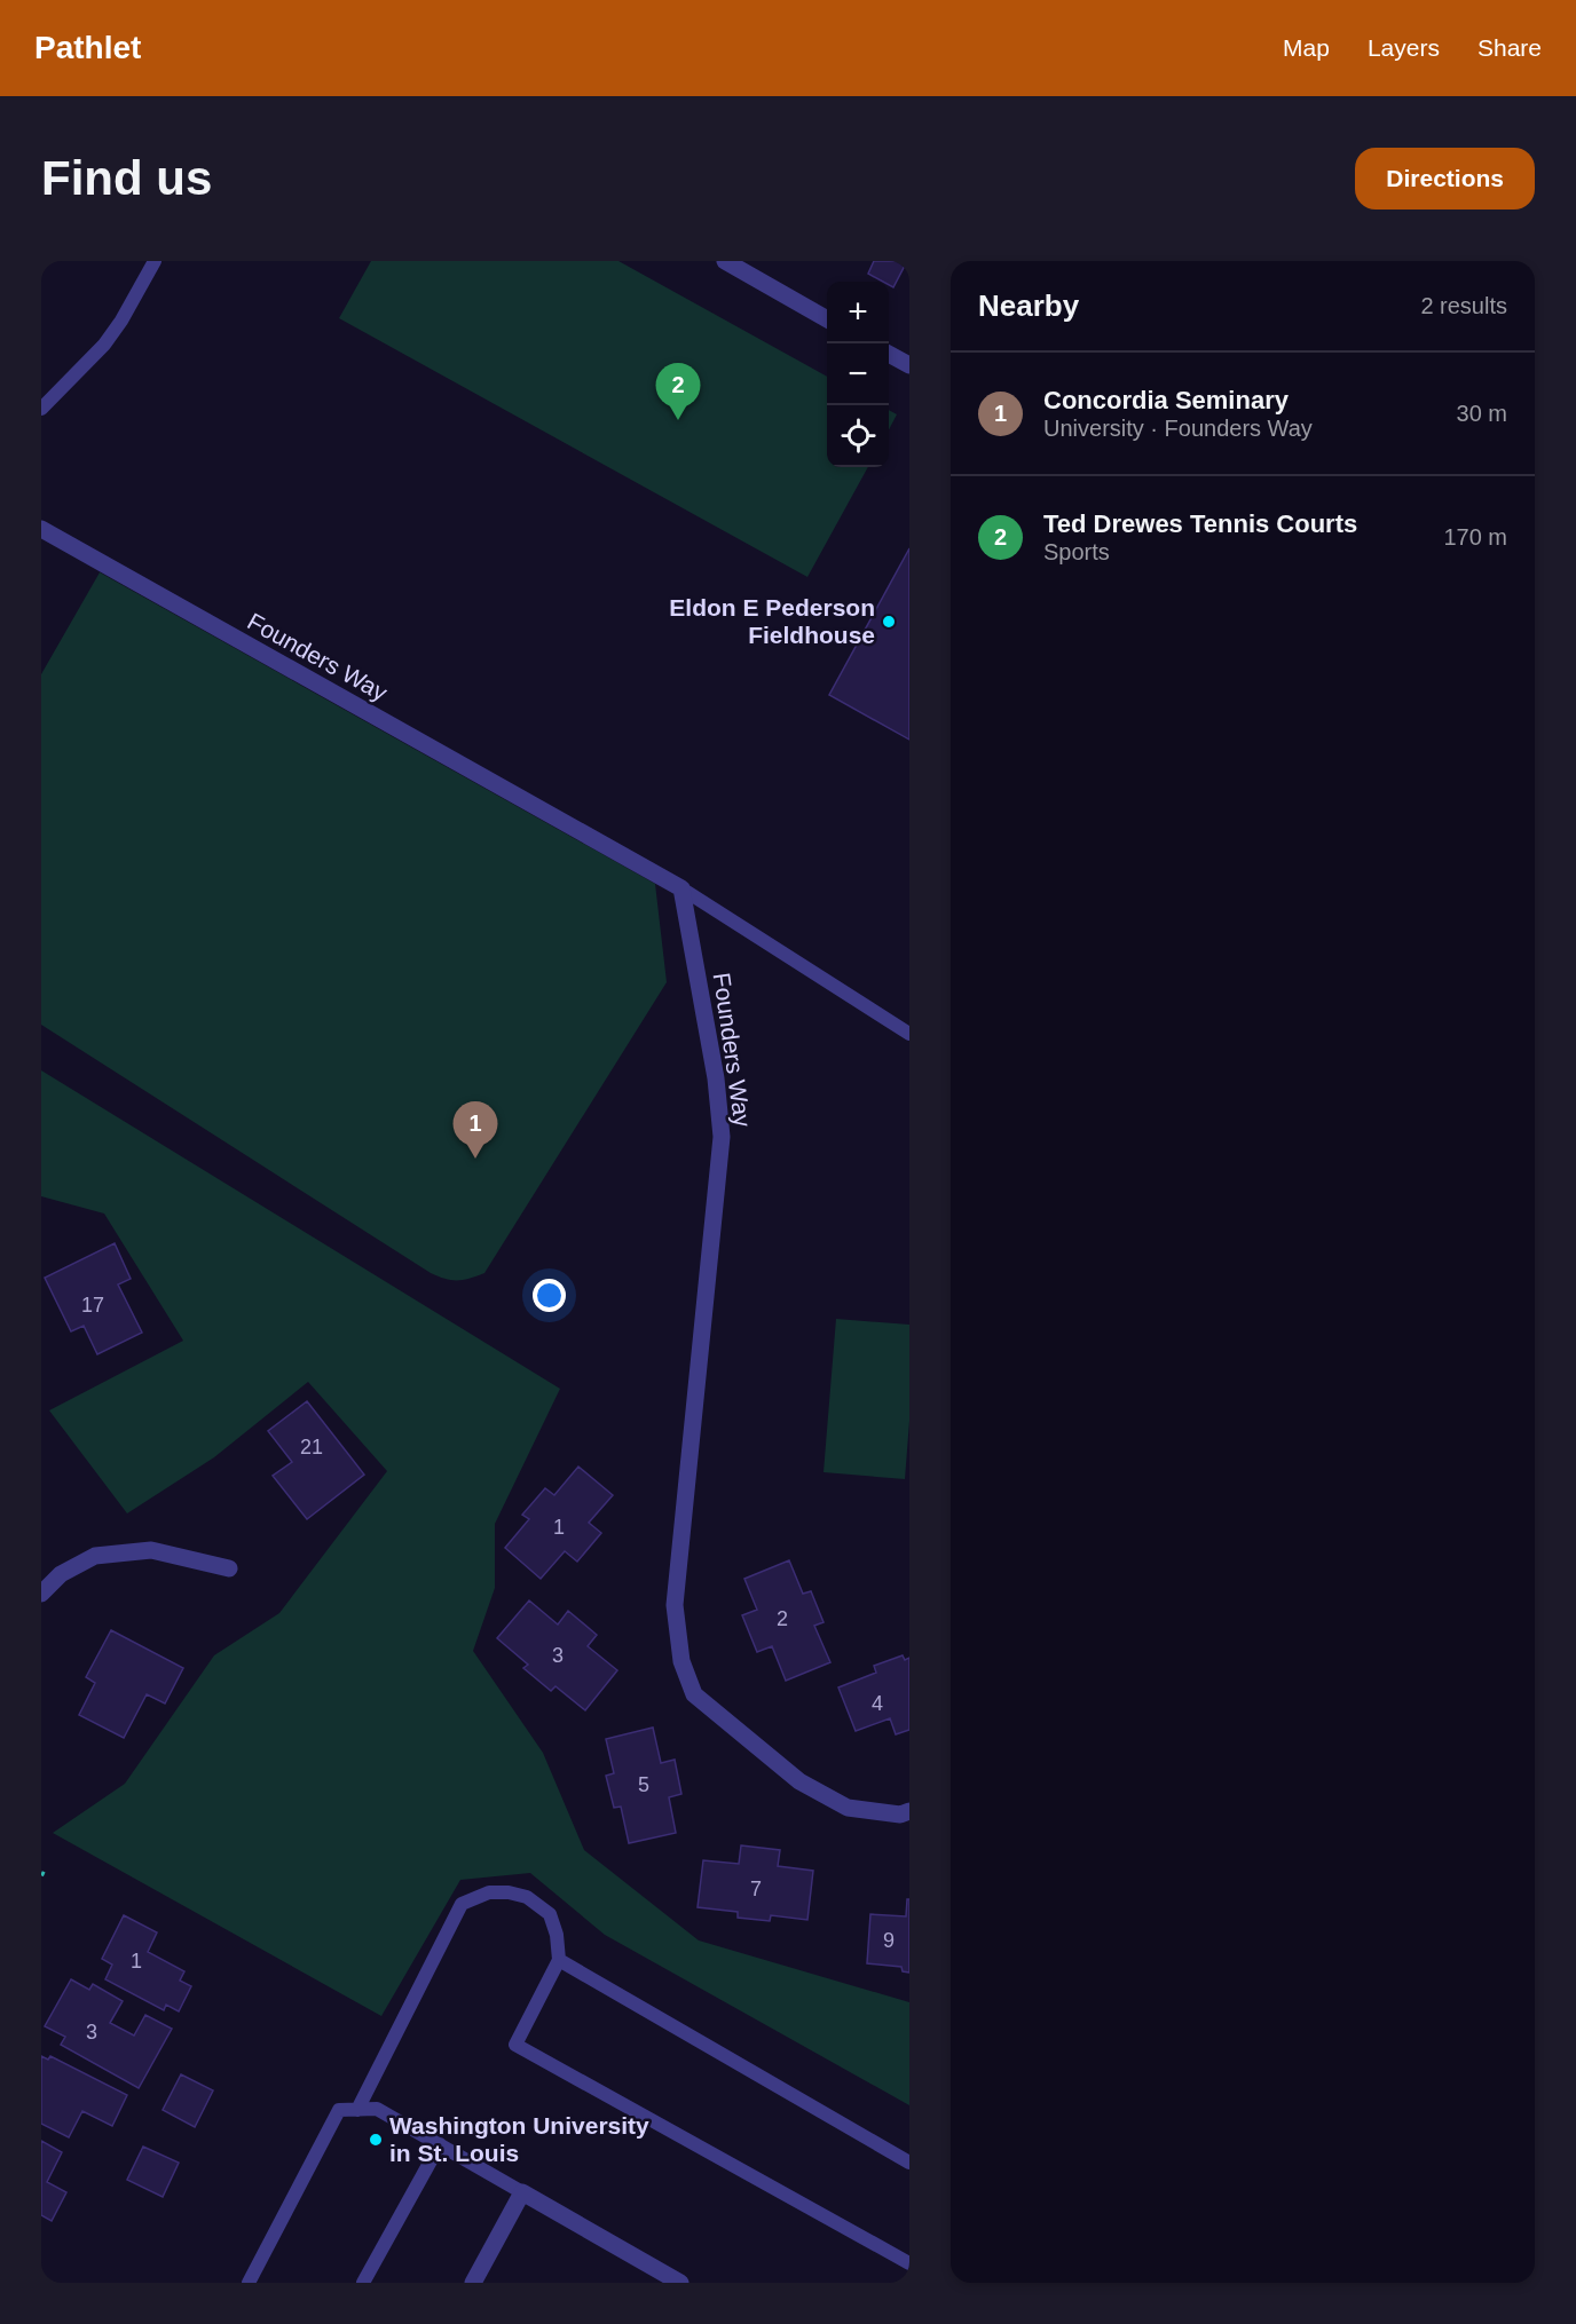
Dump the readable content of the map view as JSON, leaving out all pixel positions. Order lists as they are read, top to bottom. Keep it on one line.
{"streets":{"street":["Founders Way"]},"places":["Eldon E Pederson Fieldhouse","Washington University in St. Louis"],"house_numbers":["17","21","1","2","3","4","5","7","9","1","3"],"page":{"header":"Pathlet","nav":["Map","Layers","Share"],"buttons":"Directions","title":"Find us","heading":["Nearby","2 results"],"map_buttons":["+","−"],"list":[{"mark":"1","name":"Concordia Seminary","note":"University · Founders Way","value":"30 m"},{"mark":"2","name":"Ted Drewes Tennis Courts","note":"Sports","value":"170 m"}],"pins":["2","1"]}}
